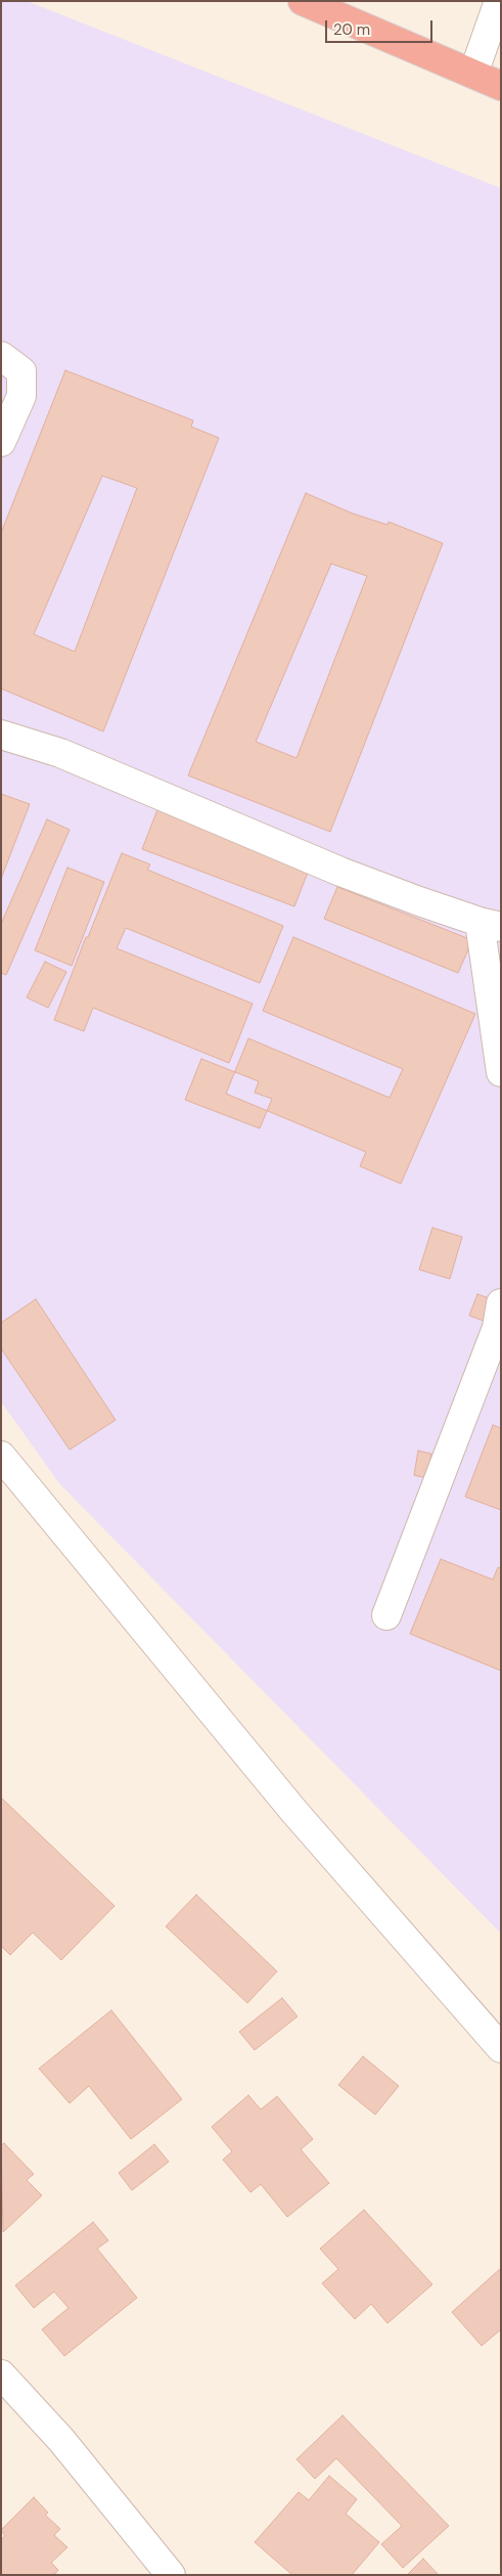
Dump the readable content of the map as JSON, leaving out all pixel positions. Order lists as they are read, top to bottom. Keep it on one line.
{"scale_bar":"20 m"}
